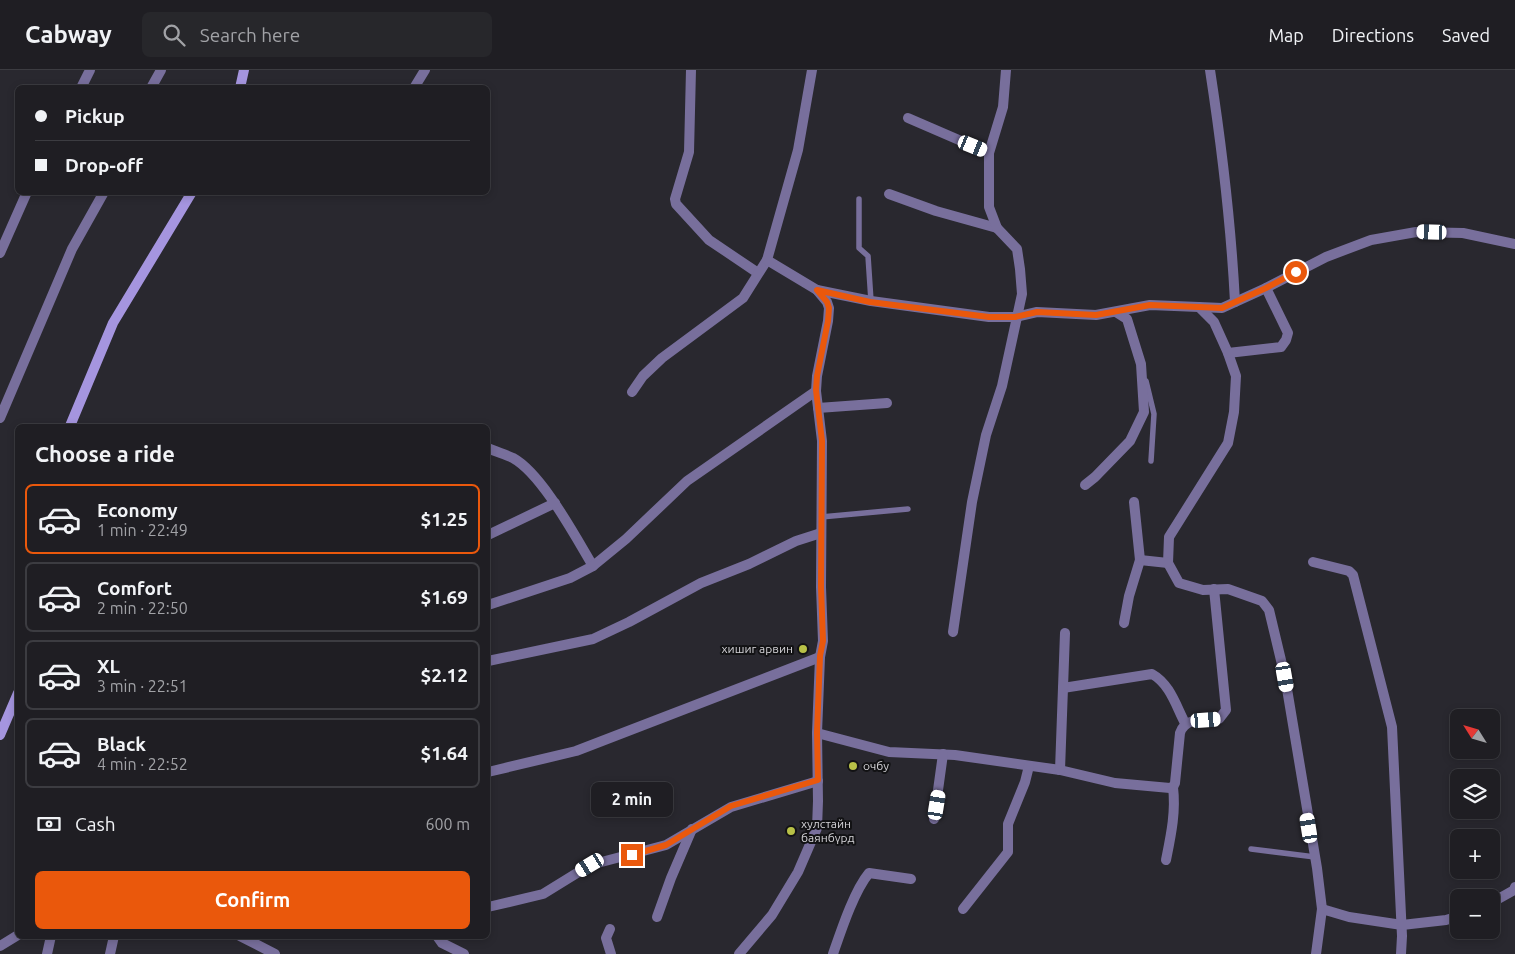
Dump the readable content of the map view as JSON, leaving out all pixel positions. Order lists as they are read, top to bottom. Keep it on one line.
{"places":["хишиг арвин","очбу","хулстайн баянбүрд"],"north":"top left","page":{"header":"Cabway","search":"Search here","nav":["Map","Directions","Saved"],"banner":["Pickup","Drop-off"],"heading":"Choose a ride","list":[{"name":"Economy","note":"1 min · 22:49","value":"$1.25"},{"name":"Comfort","note":"2 min · 22:50","value":"$1.69"},{"name":"XL","note":"3 min · 22:51","value":"$2.12"},{"name":"Black","note":"4 min · 22:52","value":"$1.64"}],"map_buttons":["+","−"],"bubble":"2 min","pay":["Cash","600 m"],"buttons":"Confirm"}}
